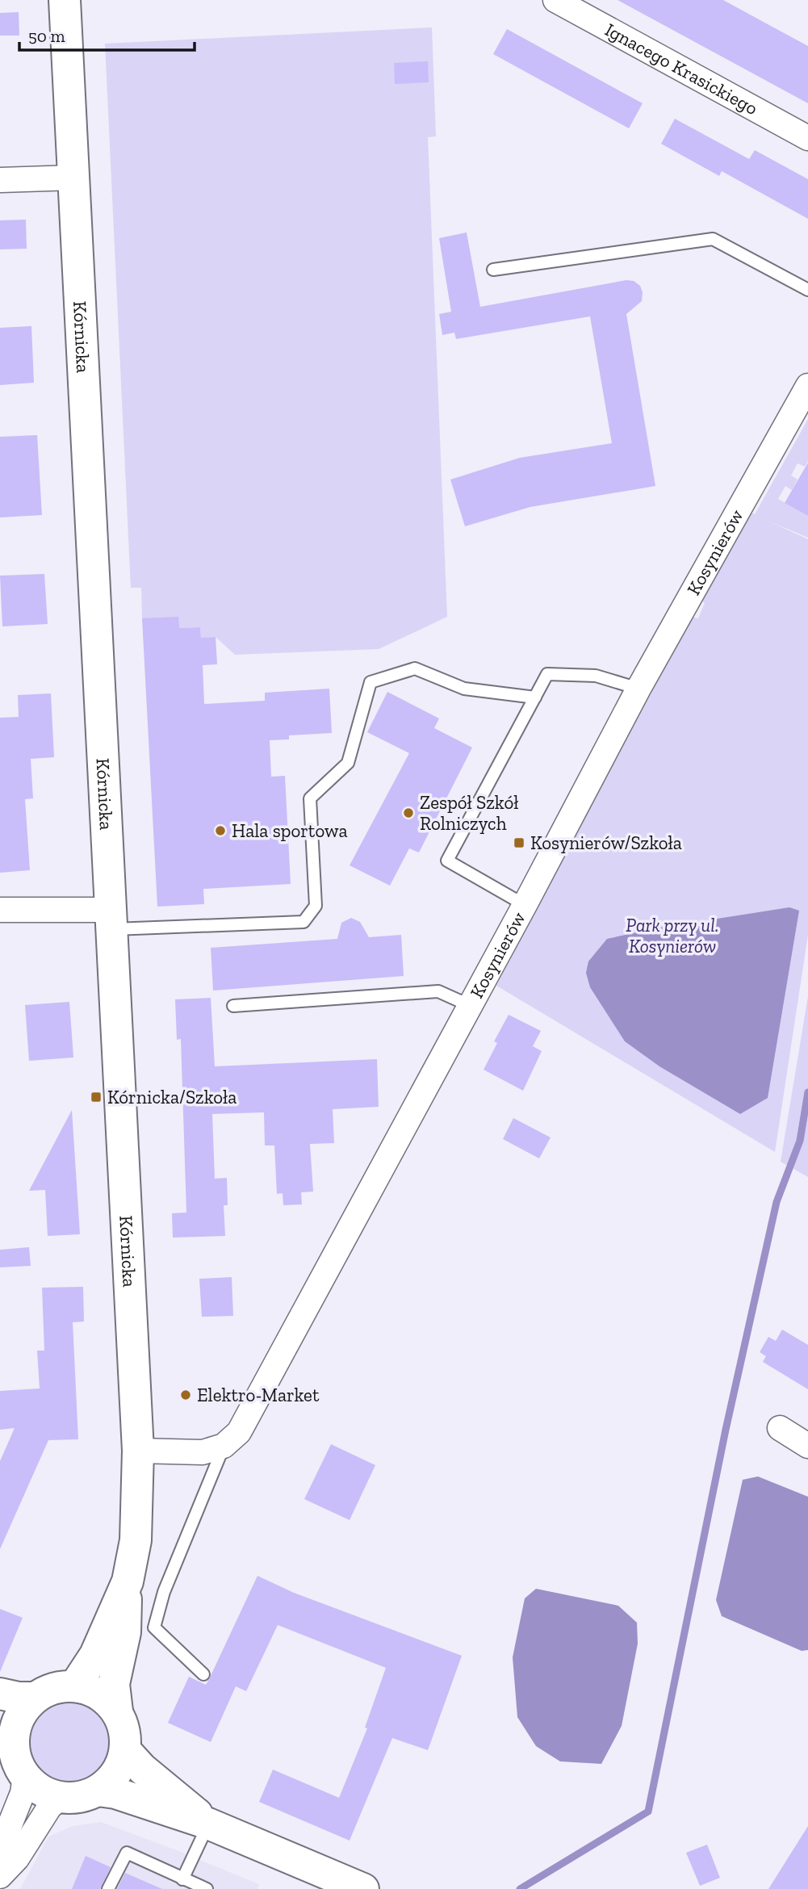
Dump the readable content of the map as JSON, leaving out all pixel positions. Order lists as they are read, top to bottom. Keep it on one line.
{"streets":{"street":["Ignacego Krasickiego","Kórnicka","Kosynierów"]},"parks":["Park przy ul. Kosynierów"],"places":{"other":["Zespół Szkół Rolniczych","Hala sportowa","Elektro-Market"],"transit":["Kosynierów/Szkoła","Kórnicka/Szkoła"]},"scale_bar":"50 m"}
